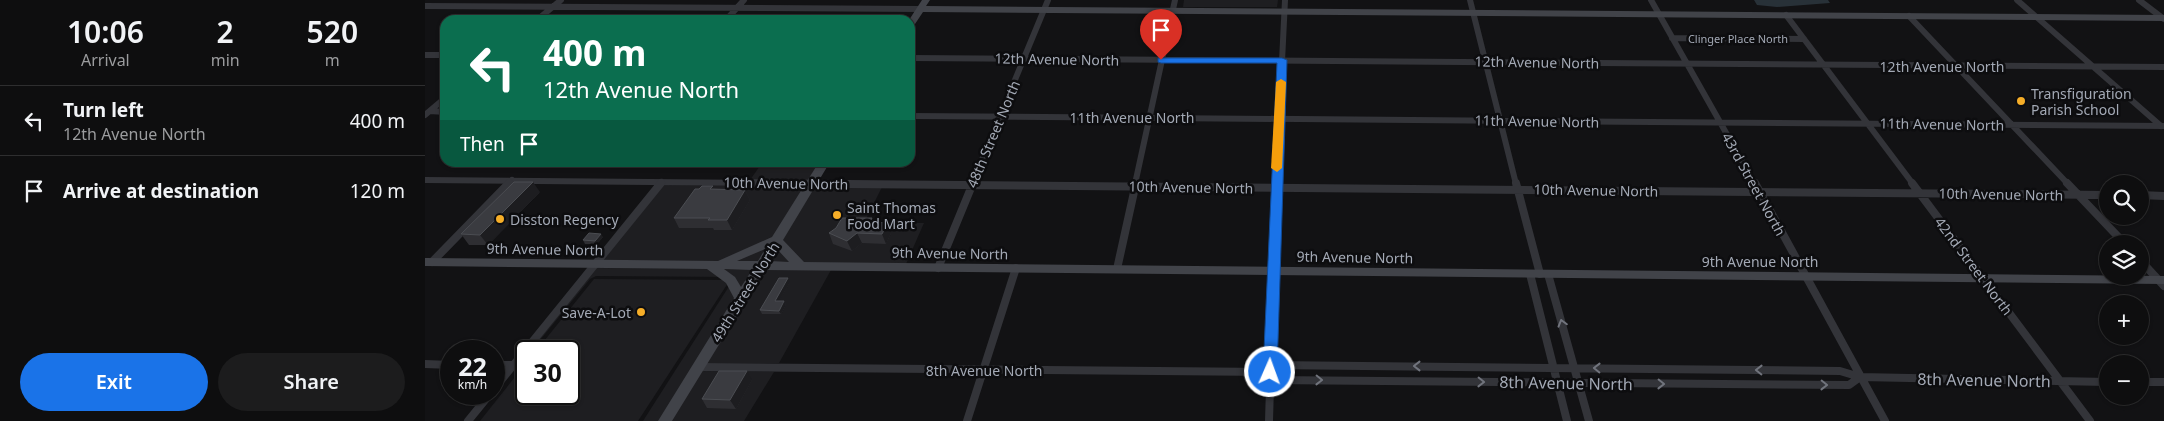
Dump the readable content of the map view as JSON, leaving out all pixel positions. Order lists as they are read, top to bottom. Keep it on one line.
{"streets":{"street":["Clinger Place North","12th Avenue North","11th Avenue North","48th Street North","10th Avenue North","43rd Street North","9th Avenue North","42nd Street North","49th Street North","8th Avenue North"]},"crossings":[["Clinger Place North","43rd Street North"],["Clinger Place North","42nd Street North"],["12th Avenue North","48th Street North"],["12th Avenue North","43rd Street North"],["12th Avenue North","42nd Street North"],["11th Avenue North","48th Street North"],["11th Avenue North","43rd Street North"],["11th Avenue North","42nd Street North"],["48th Street North","10th Avenue North"],["48th Street North","9th Avenue North"],["10th Avenue North","43rd Street North"],["10th Avenue North","42nd Street North"],["10th Avenue North","49th Street North"],["43rd Street North","9th Avenue North"],["43rd Street North","8th Avenue North"],["9th Avenue North","42nd Street North"],["9th Avenue North","49th Street North"],["42nd Street North","8th Avenue North"],["49th Street North","8th Avenue North"]],"places":["Transfiguration Parish School","Saint Thomas Food Mart","Disston Regency","Save-A-Lot"],"page":{"eta":["10:06","Arrival","2","min","520","m"],"turn":["400 m","12th Avenue North"],"list":[{"name":"Turn left","note":"12th Avenue North","value":"400 m"},{"name":"Arrive at destination","value":"120 m"}],"then":"Then","map_buttons":["+","−"],"speed":"22 km/h","limit":"30","buttons":["Exit","Share"]}}
